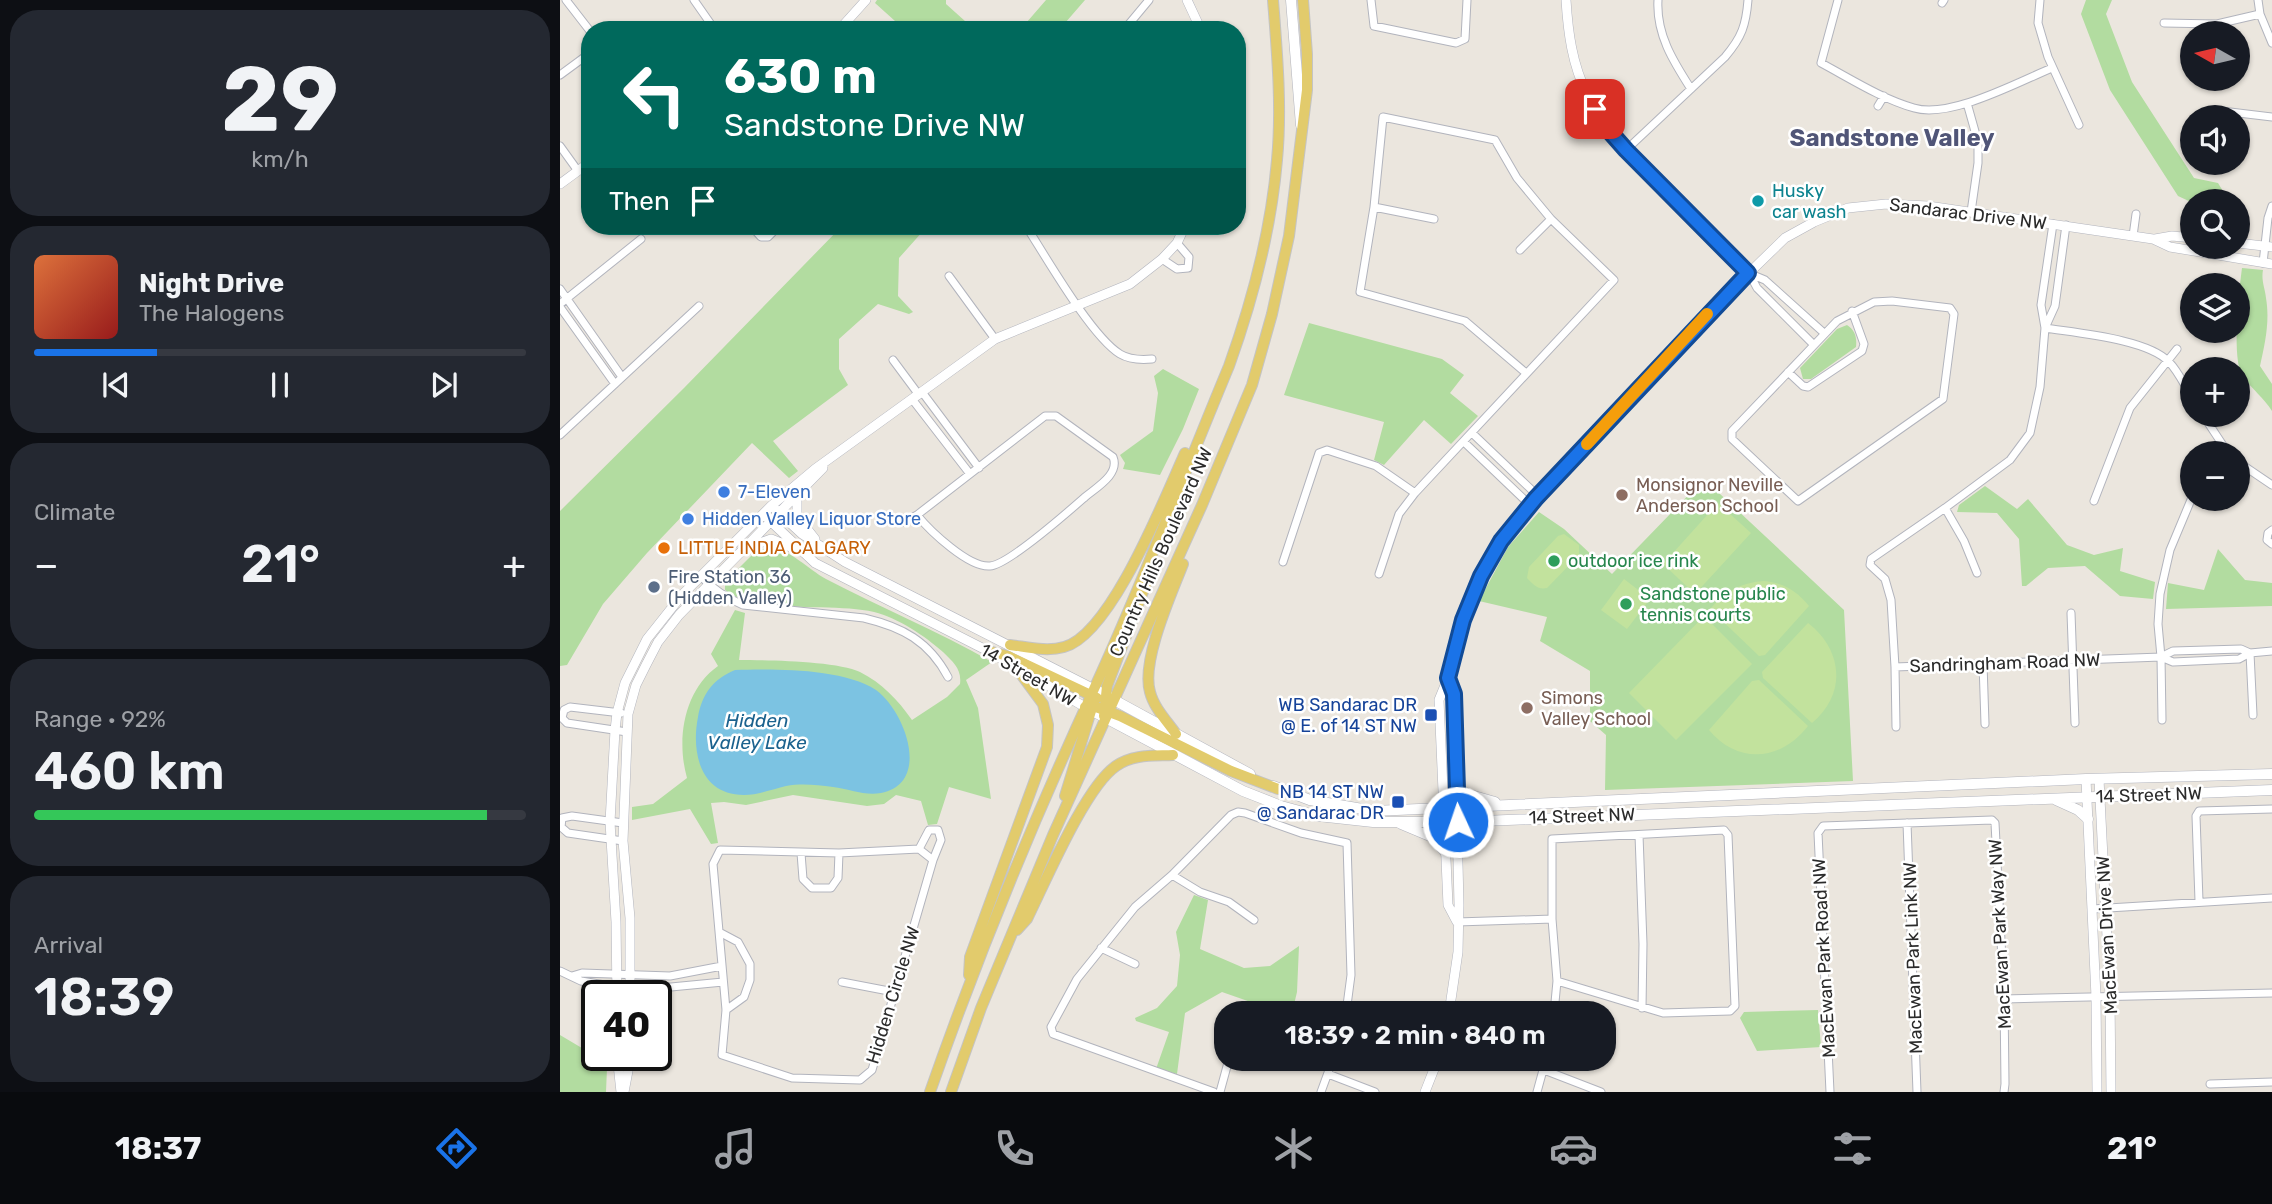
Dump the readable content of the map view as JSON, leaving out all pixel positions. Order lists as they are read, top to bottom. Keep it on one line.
{"streets":{"main road":["Country Hills Boulevard NW","14 Street NW"],"street":["Sandarac Drive NW","Sandringham Road NW","MacEwan Park Way NW","MacEwan Drive NW","MacEwan Park Road NW","MacEwan Park Link NW","Hidden Circle NW"]},"crossings":[["Sandarac Drive NW","Sandringham Road NW"],["Sandarac Drive NW","14 Street NW"],["Country Hills Boulevard NW","14 Street NW"],["14 Street NW","MacEwan Drive NW"],["MacEwan Park Way NW","MacEwan Park Road NW"],["MacEwan Park Way NW","MacEwan Park Link NW"]],"districts":["Sandstone Valley"],"water":["Hidden Valley Lake"],"places":{"other":["Husky car wash","7-Eleven","Monsignor Neville Anderson School","Hidden Valley Liquor Store","LITTLE INDIA CALGARY","outdoor ice rink","Fire Station 36 (Hidden Valley)","Sandstone public tennis courts","Simons Valley School"],"transit":["WB Sandarac DR @ E. of 14 ST NW","NB 14 ST NW @ Sandarac DR"]},"north":"left","page":{"tile":[["29","km/h"],"Climate",["Range · 92%","460 km"],["Arrival","18:39"]],"map_buttons":["+","−"],"turn":["630 m","Sandstone Drive NW"],"then":"Then","song":["Night Drive","The Halogens"],"heat":["−","21°","+"],"limit":"40","trip":"18:39 · 2 min · 840 m","tabs":["18:37","21°"]}}
